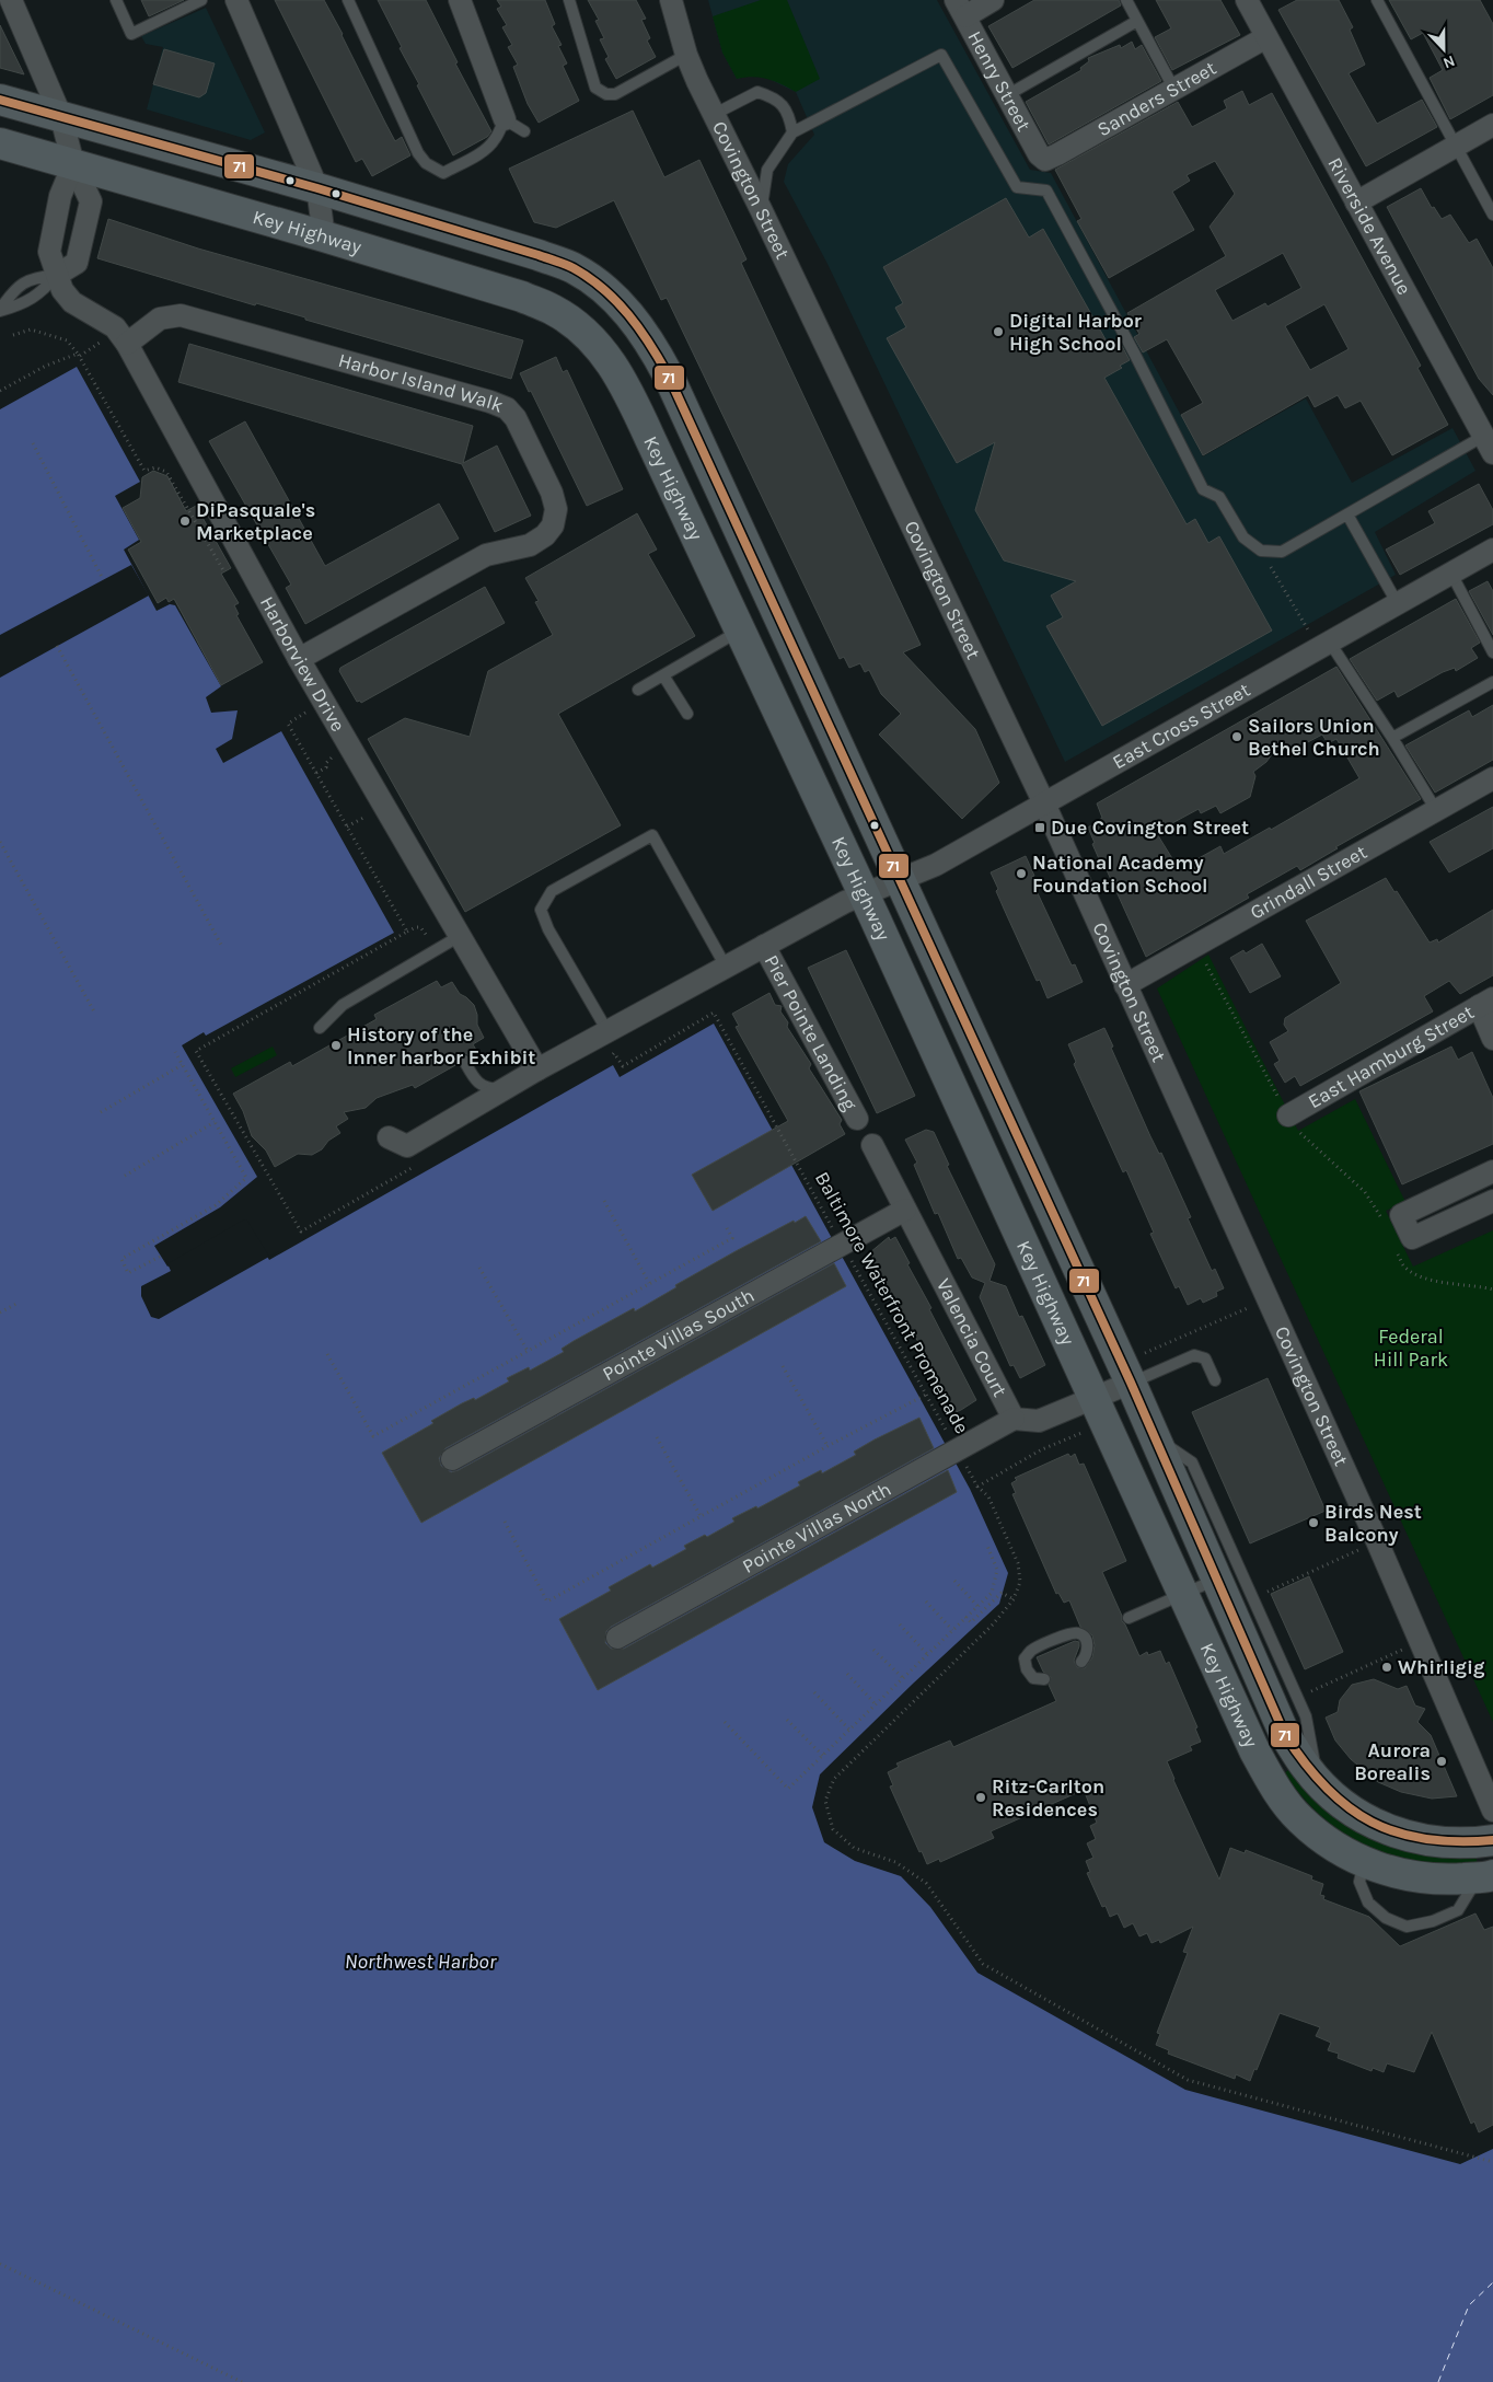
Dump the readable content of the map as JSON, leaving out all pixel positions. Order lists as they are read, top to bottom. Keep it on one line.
{"streets":{"main road":["Key Highway"],"street":["Henry Street","Sanders Street","Covington Street","Riverside Avenue","Harbor Island Walk","Harborview Drive","East Cross Street","Grindall Street","Pier Pointe Landing","East Hamburg Street","Pointe Villas South","Valencia Court","Pointe Villas North"],"path":["Baltimore Waterfront Promenade"]},"crossings":[["Henry Street","Sanders Street"],["Sanders Street","Riverside Avenue"],["Covington Street","East Cross Street"],["Covington Street","Grindall Street"],["Key Highway","Harborview Drive"],["Key Highway","East Cross Street"],["Key Highway","Valencia Court"],["Harbor Island Walk","Harborview Drive"],["Harborview Drive","East Cross Street"],["East Cross Street","Pier Pointe Landing"],["Baltimore Waterfront Promenade","Pointe Villas South"],["Baltimore Waterfront Promenade","Pointe Villas North"],["Pointe Villas South","Valencia Court"],["Valencia Court","Pointe Villas North"]],"water":["Northwest Harbor"],"parks":["Federal Hill Park"],"places":{"other":["Digital Harbor High School","DiPasquale's Marketplace","Sailors Union Bethel Church","National Academy Foundation School","History of the Inner harbor Exhibit","Birds Nest Balcony","Whirligig","Aurora Borealis","Ritz-Carlton Residences"],"transit":["Due Covington Street"]},"lines":["transit line 71"],"north":"bottom"}
